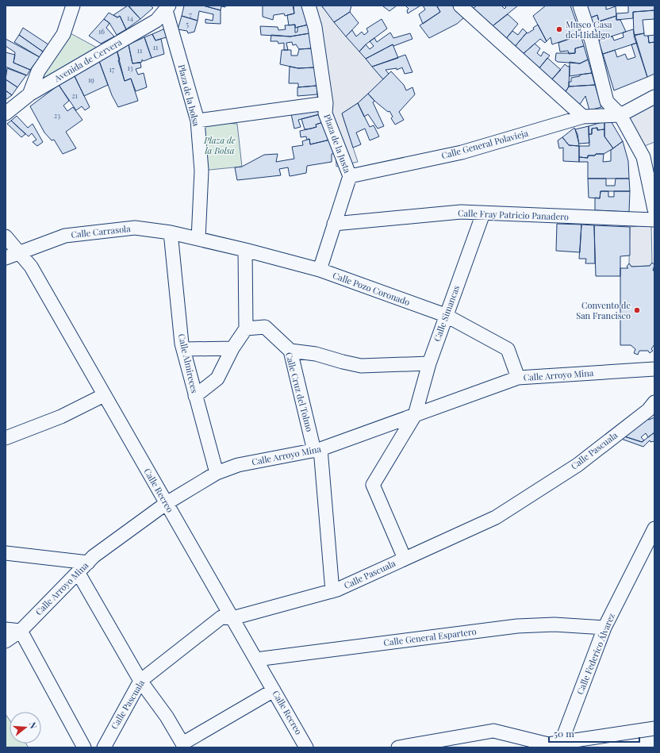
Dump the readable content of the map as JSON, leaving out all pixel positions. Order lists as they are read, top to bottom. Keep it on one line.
{"streets":{"street":["Avenida de Cervera","Plaza de la bolsa","Plaza de la Justa","Calle General Polavieja","Calle Fray Patricio Panadero","Calle Carrasola","Calle Pozo Coronado","Calle Simancas","Calle Almireces","Calle Arroyo Mina","Calle Cruz del Tolmo","Calle Pascuala","Calle Recreo","Calle General Espartero","Calle Federico Álvarez"]},"crossings":[["Avenida de Cervera","Plaza de la bolsa"],["Plaza de la bolsa","Calle Carrasola"],["Plaza de la bolsa","Calle Pozo Coronado"],["Plaza de la Justa","Calle General Polavieja"],["Plaza de la Justa","Calle Fray Patricio Panadero"],["Plaza de la Justa","Calle Pozo Coronado"],["Calle Fray Patricio Panadero","Calle Simancas"],["Calle Carrasola","Calle Pozo Coronado"],["Calle Carrasola","Calle Almireces"],["Calle Carrasola","Calle Recreo"],["Calle Pozo Coronado","Calle Simancas"],["Calle Pozo Coronado","Calle Arroyo Mina"],["Calle Simancas","Calle Arroyo Mina"],["Calle Simancas","Calle Pascuala"],["Calle Almireces","Calle Arroyo Mina"],["Calle Arroyo Mina","Calle Cruz del Tolmo"],["Calle Arroyo Mina","Calle Recreo"],["Calle Cruz del Tolmo","Calle Pascuala"],["Calle Pascuala","Calle Recreo"],["Calle Recreo","Calle General Espartero"],["Calle General Espartero","Calle Federico Álvarez"]],"parks":["Plaza de la Bolsa"],"places":["Museo Casa del Hidalgo","Convento de San Francisco"],"house_numbers":["7","14","5","16","11","11","13","17","19","21","23"],"scale_bar":"50 m","north":"right"}
